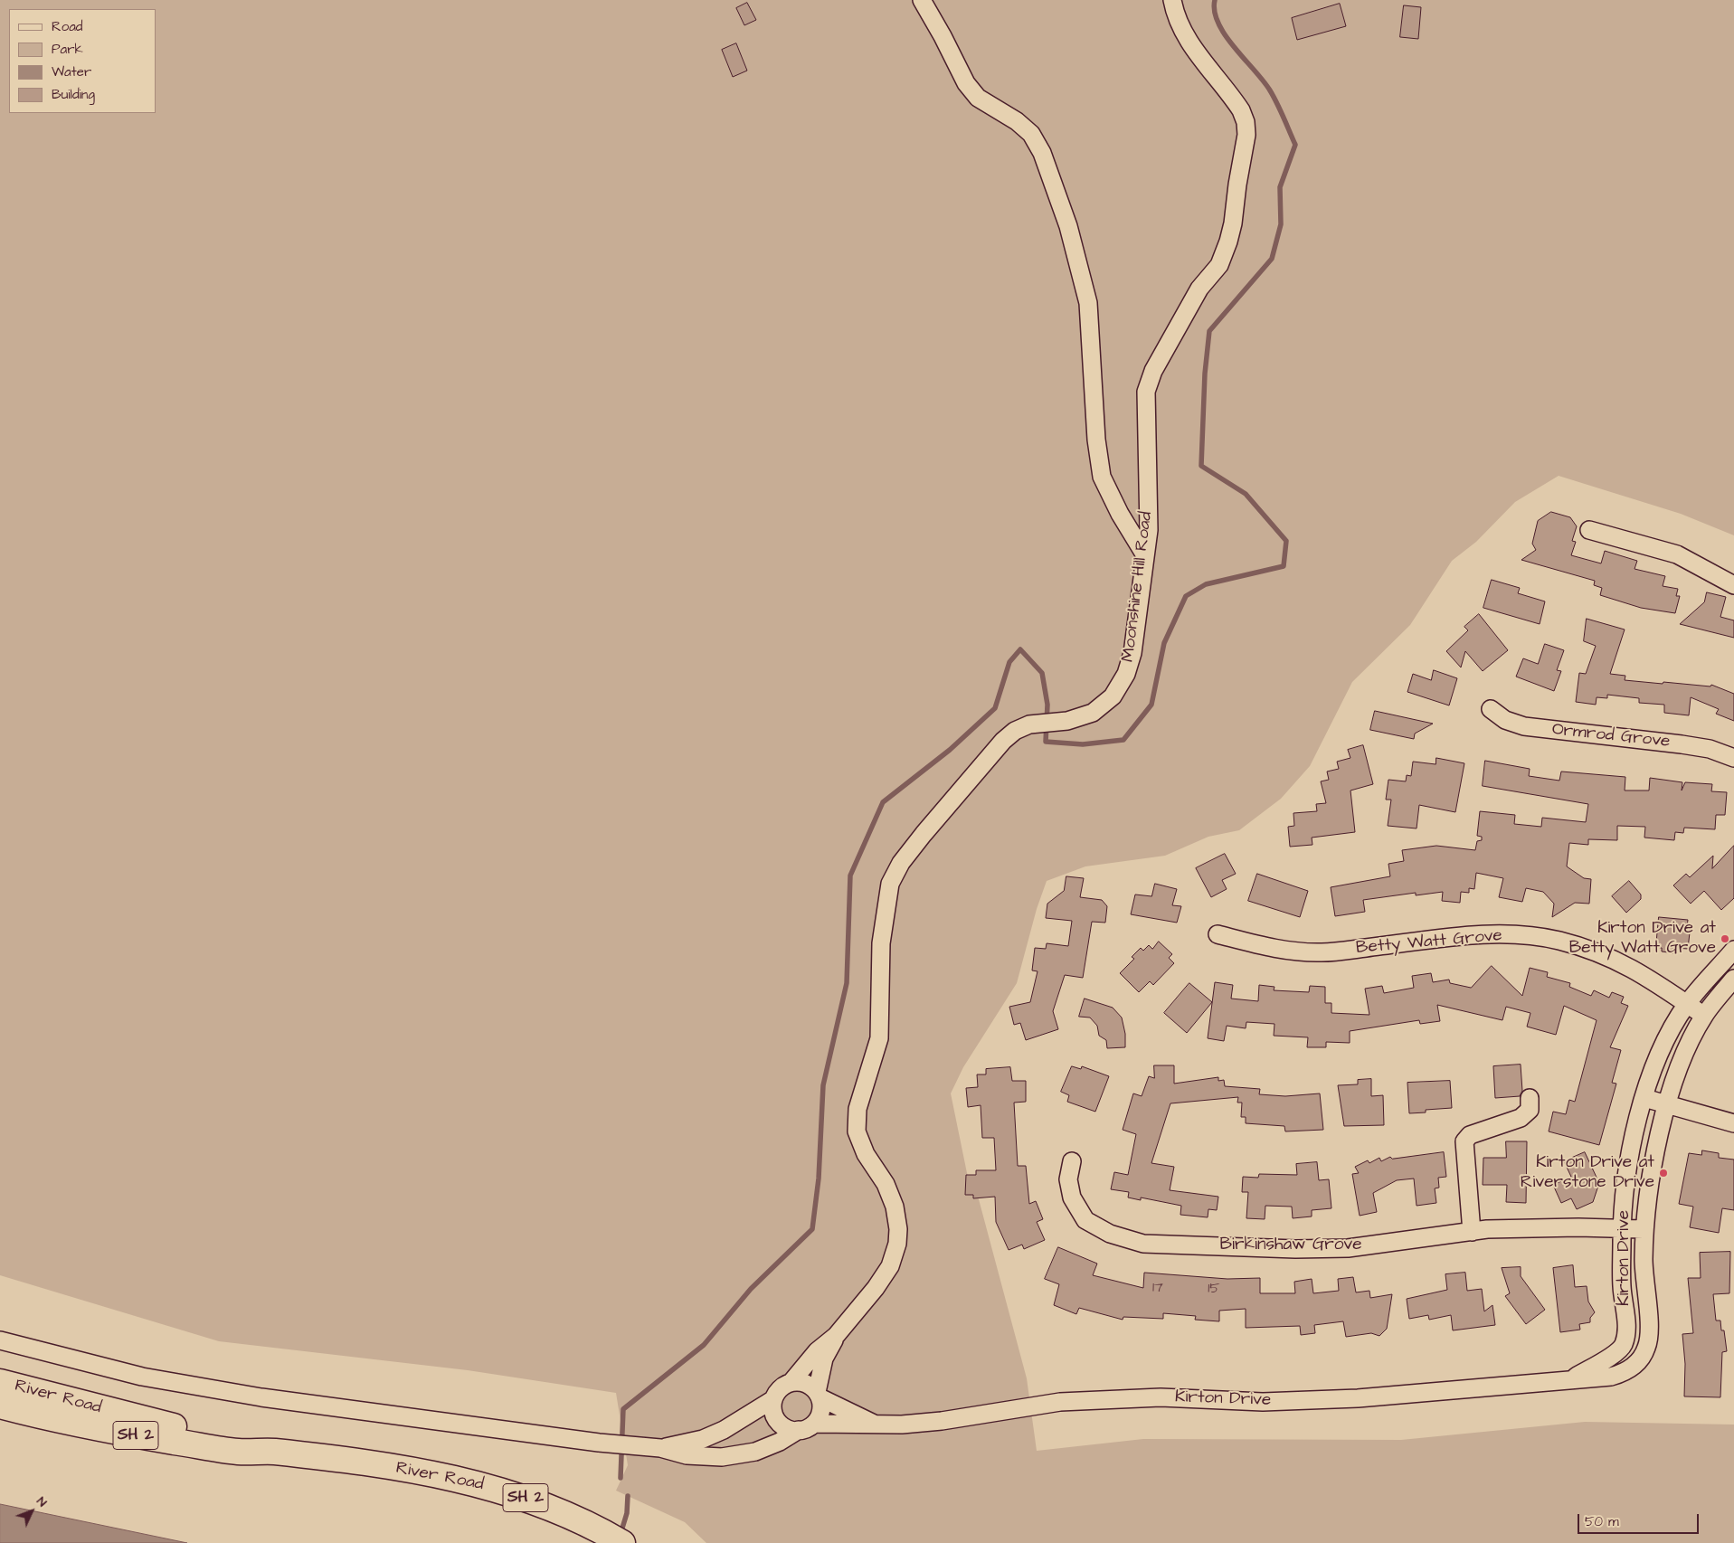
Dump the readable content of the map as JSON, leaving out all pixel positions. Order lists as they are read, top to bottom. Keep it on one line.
{"streets":{"highway":["River Road","SH 2"],"street":["Moonshine Hill Road","Ormrod Grove","Betty Watt Grove","Birkinshaw Grove","Kirton Drive"]},"crossings":[["Moonshine Hill Road","Kirton Drive"],["Betty Watt Grove","Kirton Drive"],["Birkinshaw Grove","Kirton Drive"]],"places":["Kirton Drive at Betty Watt Grove","Kirton Drive at Riverstone Drive"],"house_numbers":["17","15"],"legend":["Road","Park","Water","Building"],"scale_bar":"50 m","north":"top right"}
